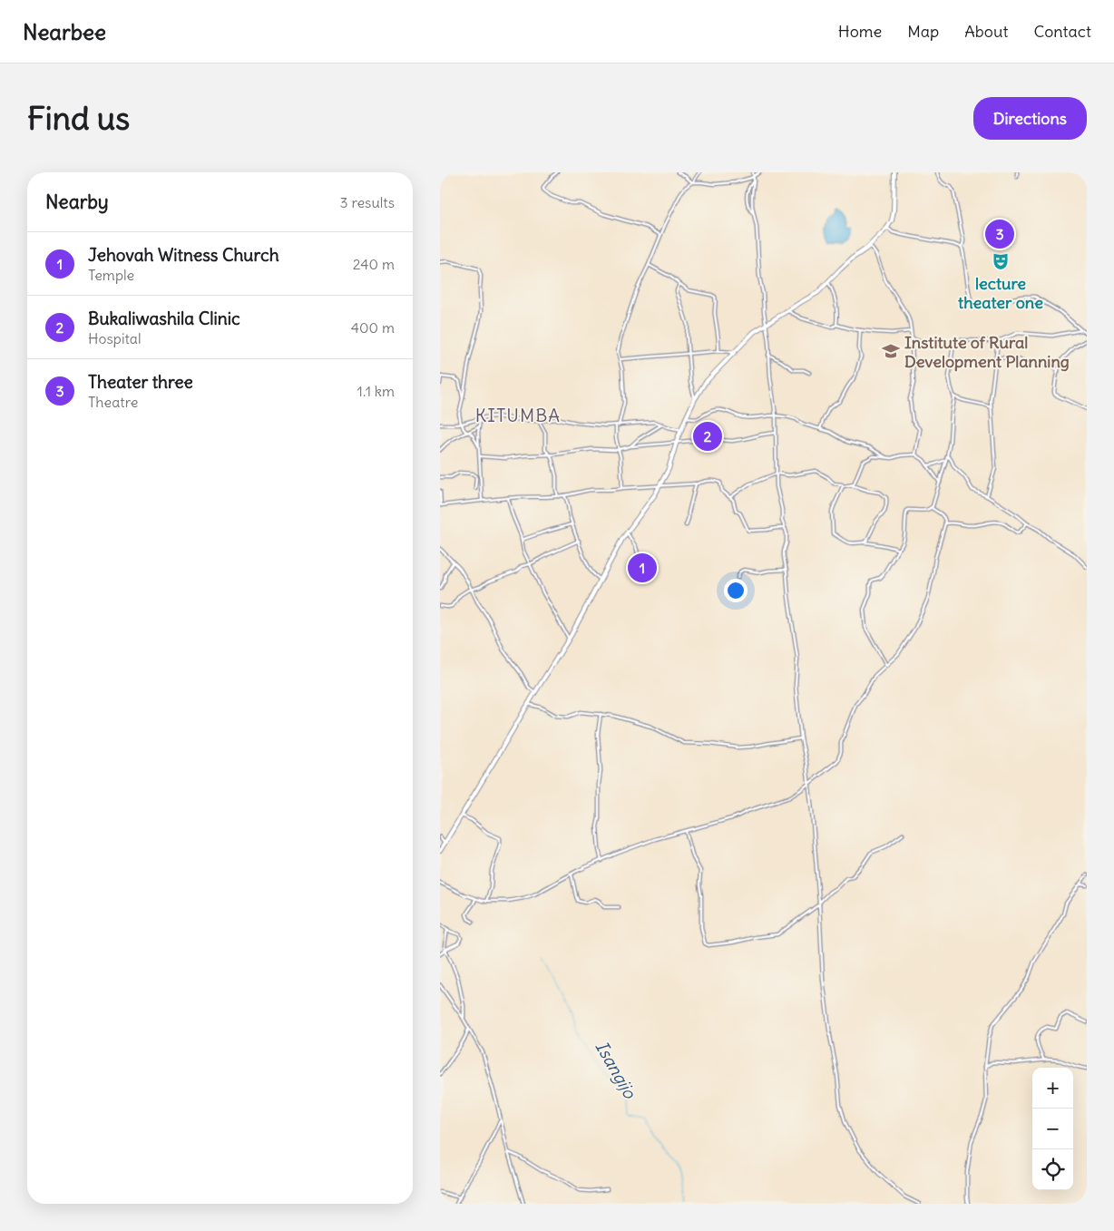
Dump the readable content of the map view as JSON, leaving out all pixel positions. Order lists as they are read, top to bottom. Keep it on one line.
{"districts":["KITUMBA"],"water":["Isangijo"],"places":{"theatre":["lecture theater one"],"school or university":["Institute of Rural Development Planning"]},"page":{"header":"Nearbee","nav":["Home","Map","About","Contact"],"buttons":"Directions","title":"Find us","heading":["Nearby","3 results"],"pins":["3","2","1"],"list":[{"mark":"1","name":"Jehovah Witness Church","note":"Temple","value":"240 m"},{"mark":"2","name":"Bukaliwashila Clinic","note":"Hospital","value":"400 m"},{"mark":"3","name":"Theater three","note":"Theatre","value":"1.1 km"}],"map_buttons":["+","−"]}}
